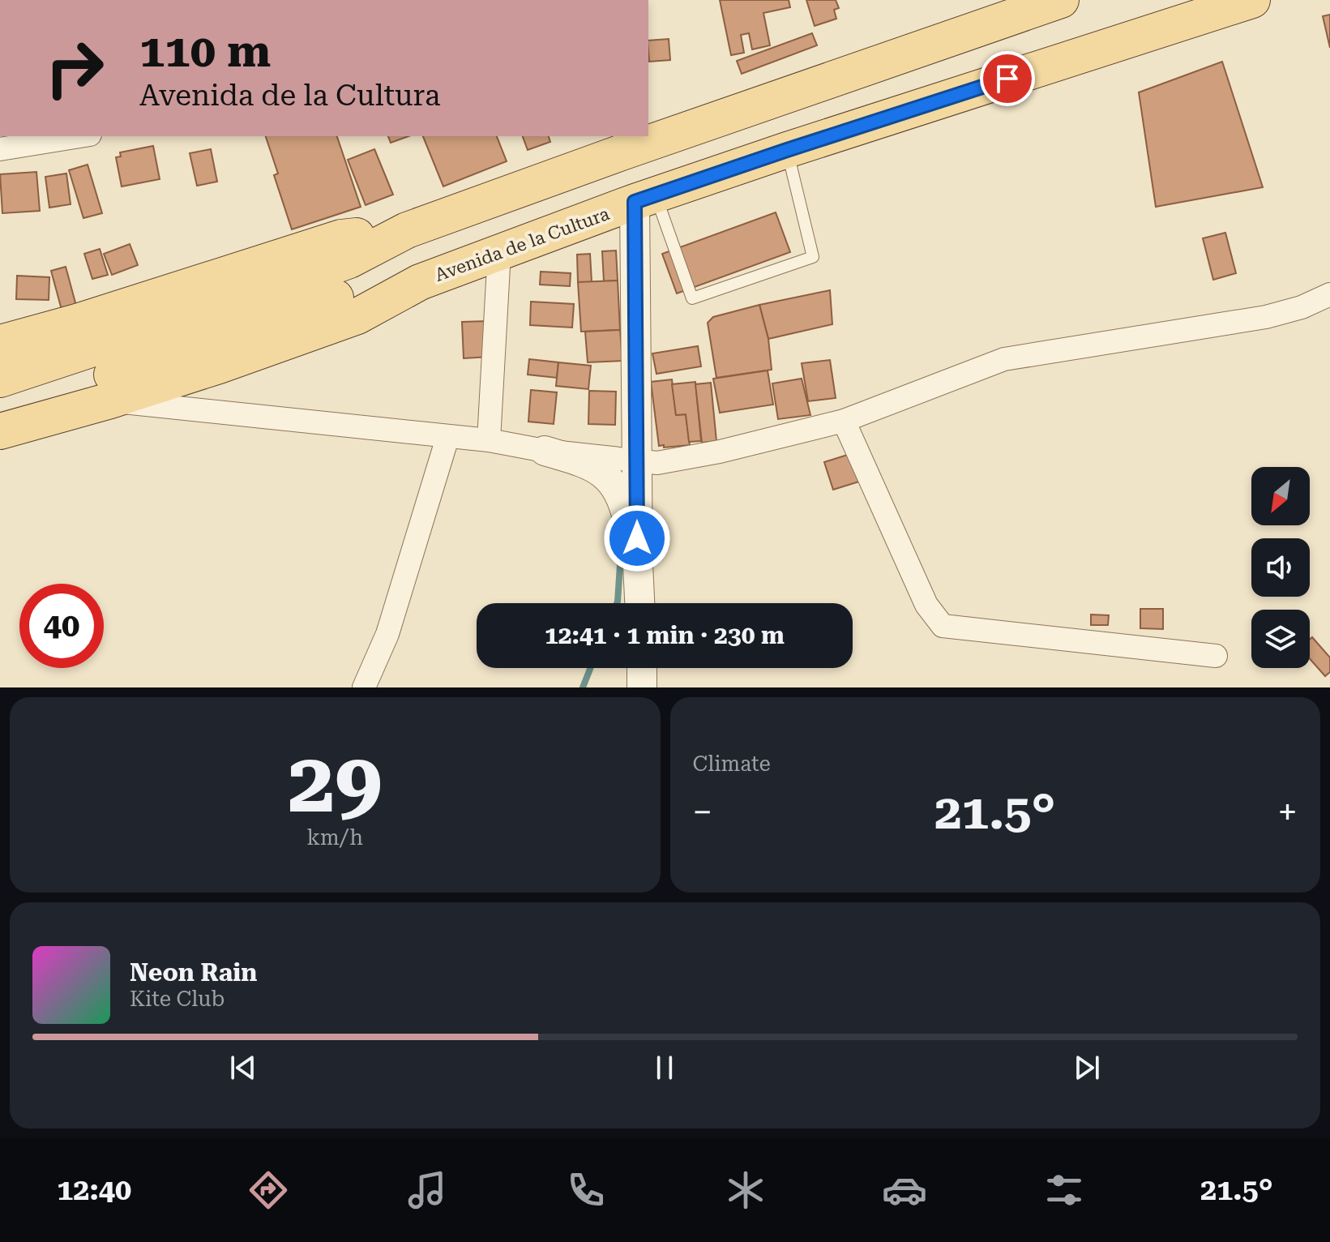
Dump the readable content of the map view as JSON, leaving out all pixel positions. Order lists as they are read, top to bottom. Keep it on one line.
{"streets":{"main road":["Avenida de la Cultura"]},"north":"bottom left","page":{"turn":["110 m","Avenida de la Cultura"],"limit":"40","trip":"12:41 · 1 min · 230 m","tile":[["29","km/h"],"Climate"],"heat":["−","21.5°","+"],"song":["Neon Rain","Kite Club"],"tabs":["12:40","21.5°"]}}
